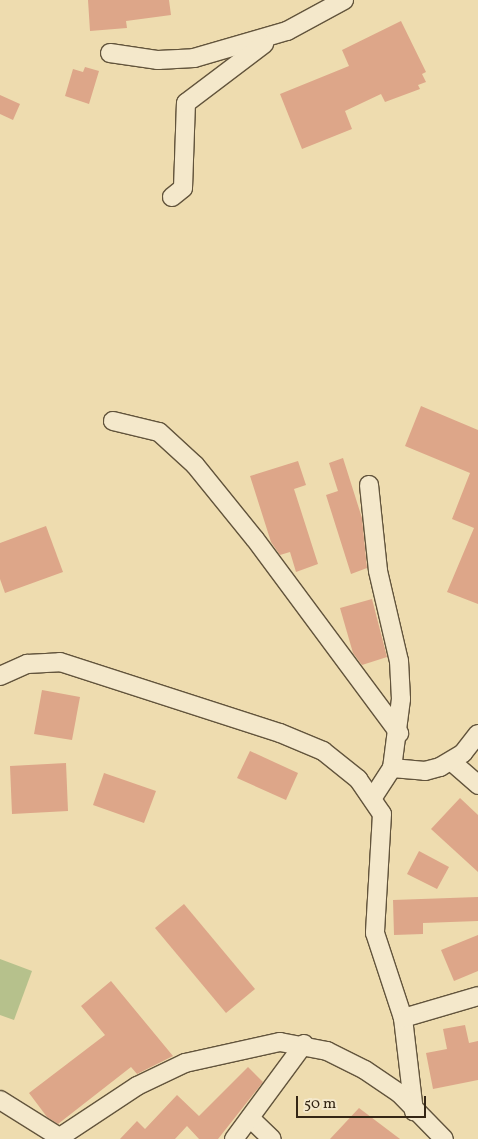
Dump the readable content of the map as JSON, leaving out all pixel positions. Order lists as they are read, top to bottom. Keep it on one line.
{"scale_bar":"50 m"}
